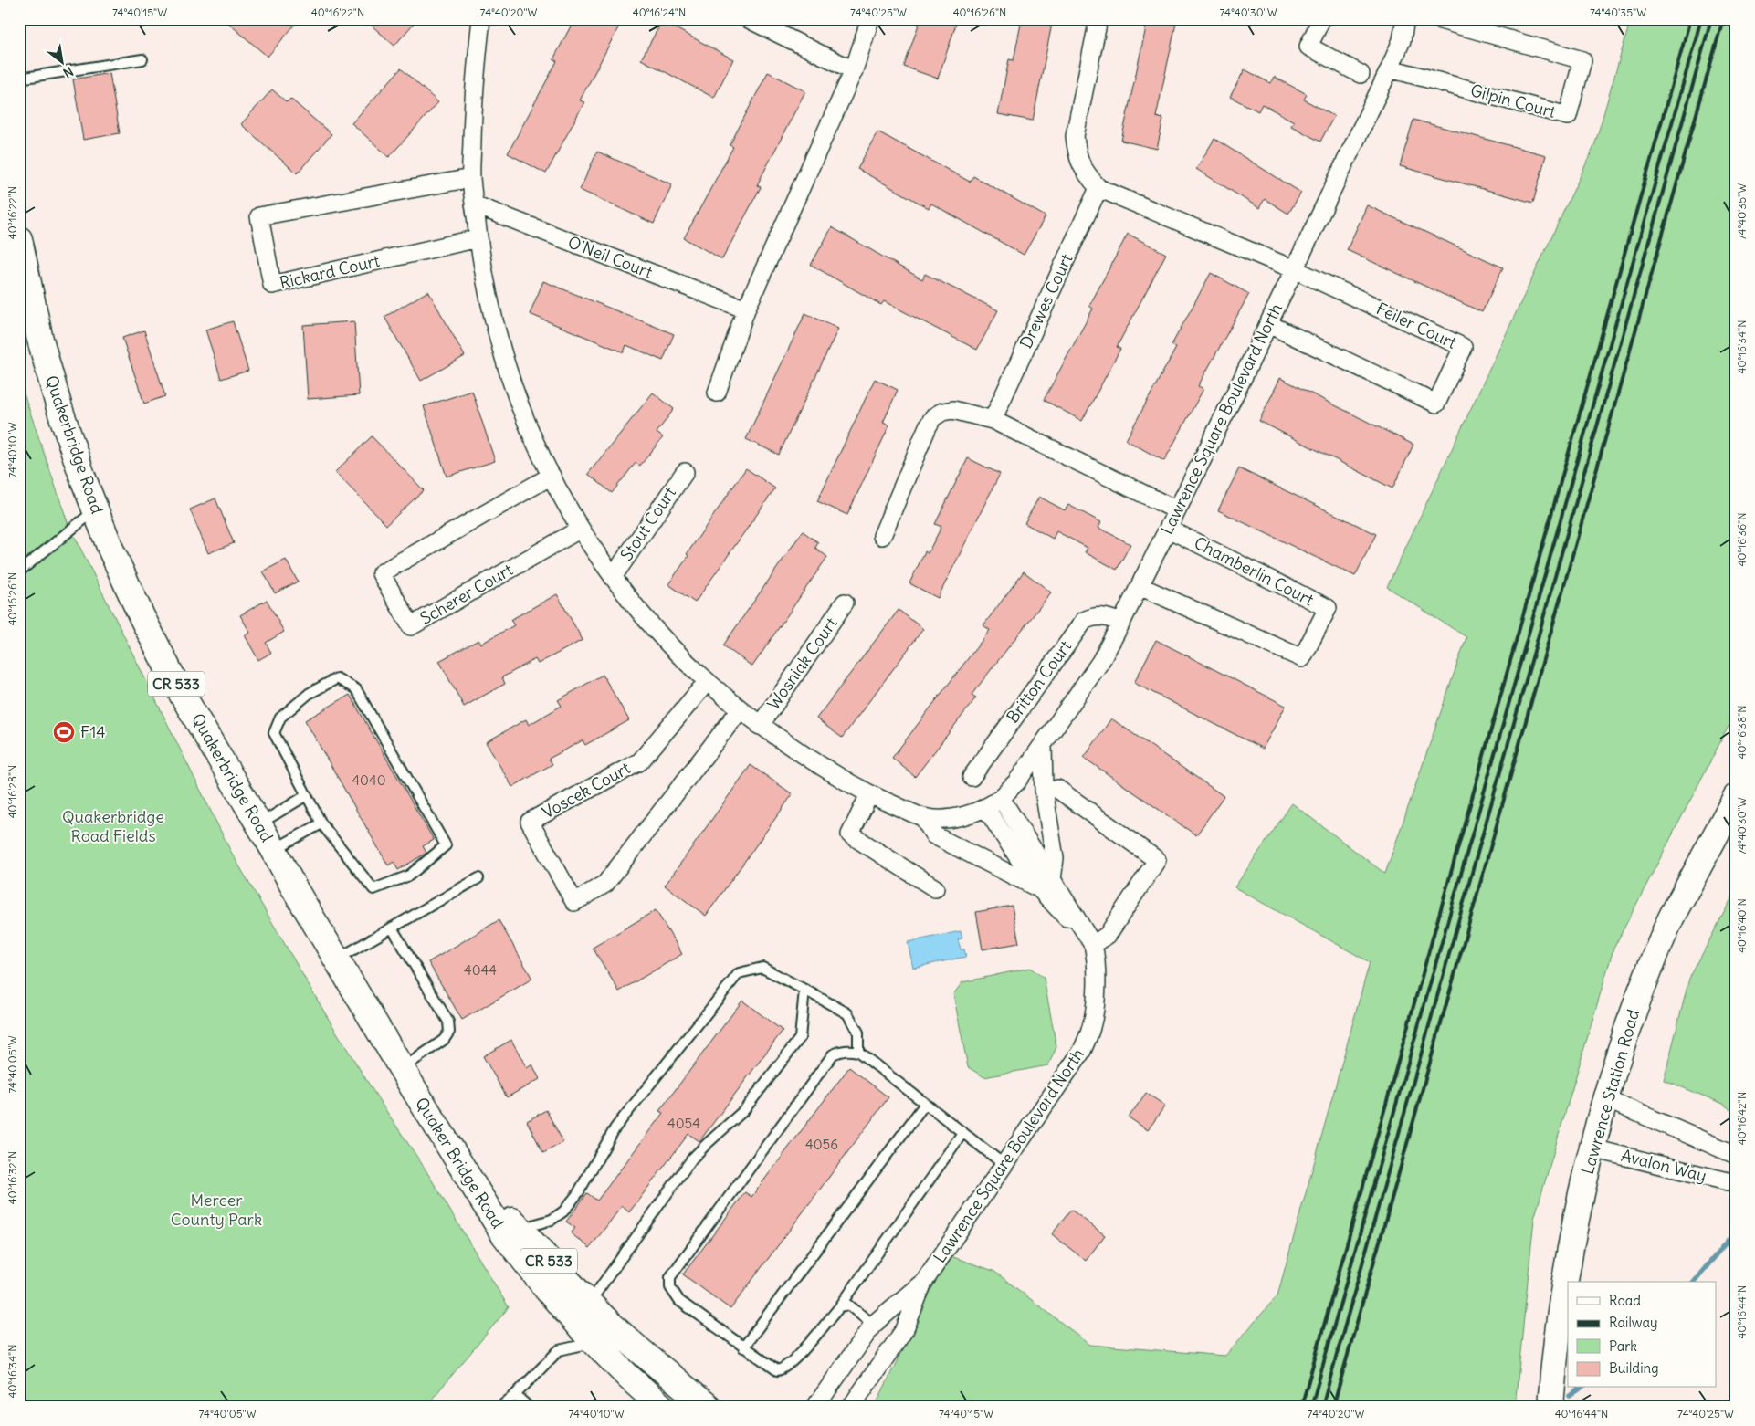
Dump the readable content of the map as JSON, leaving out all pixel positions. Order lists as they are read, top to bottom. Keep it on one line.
{"streets":{"main road":["Quakerbridge Road","CR 533","Lawrence Station Road","Quaker Bridge Road"],"street":["Gilpin Court","O'Neil Court","Rickard Court","Drewes Court","Feiler Court","Lawrence Square Boulevard North","Stout Court","Chamberlin Court","Scherer Court","Wosniak Court","Britton Court","Voscek Court","Avalon Way"]},"crossings":[["Gilpin Court","Lawrence Square Boulevard North"],["O'Neil Court","Lawrence Square Boulevard North"],["Rickard Court","Lawrence Square Boulevard North"],["Feiler Court","Lawrence Square Boulevard North"],["Lawrence Square Boulevard North","Stout Court"],["Lawrence Square Boulevard North","Chamberlin Court"],["Lawrence Square Boulevard North","Scherer Court"],["Lawrence Square Boulevard North","Wosniak Court"],["Lawrence Square Boulevard North","Britton Court"],["Lawrence Square Boulevard North","Voscek Court"],["Quakerbridge Road","Quaker Bridge Road"],["Lawrence Station Road","Avalon Way"]],"parks":["Quakerbridge Road Fields","Mercer County Park"],"places":{"sports":["F14"]},"house_numbers":["4040","4044","4054","4056"],"legend":["Road","Railway","Park","Building"],"north":"bottom right","coordinates":["74°40'15\"W","40°16'22\"N","74°40'20\"W","40°16'24\"N","74°40'25\"W","40°16'26\"N","74°40'30\"W","74°40'35\"W","40°16'34\"N","74°40'10\"W","40°16'36\"N","40°16'38\"N","40°16'28\"N","40°16'40\"N","74°40'05\"W","40°16'42\"N","40°16'32\"N","40°16'44\"N"]}
